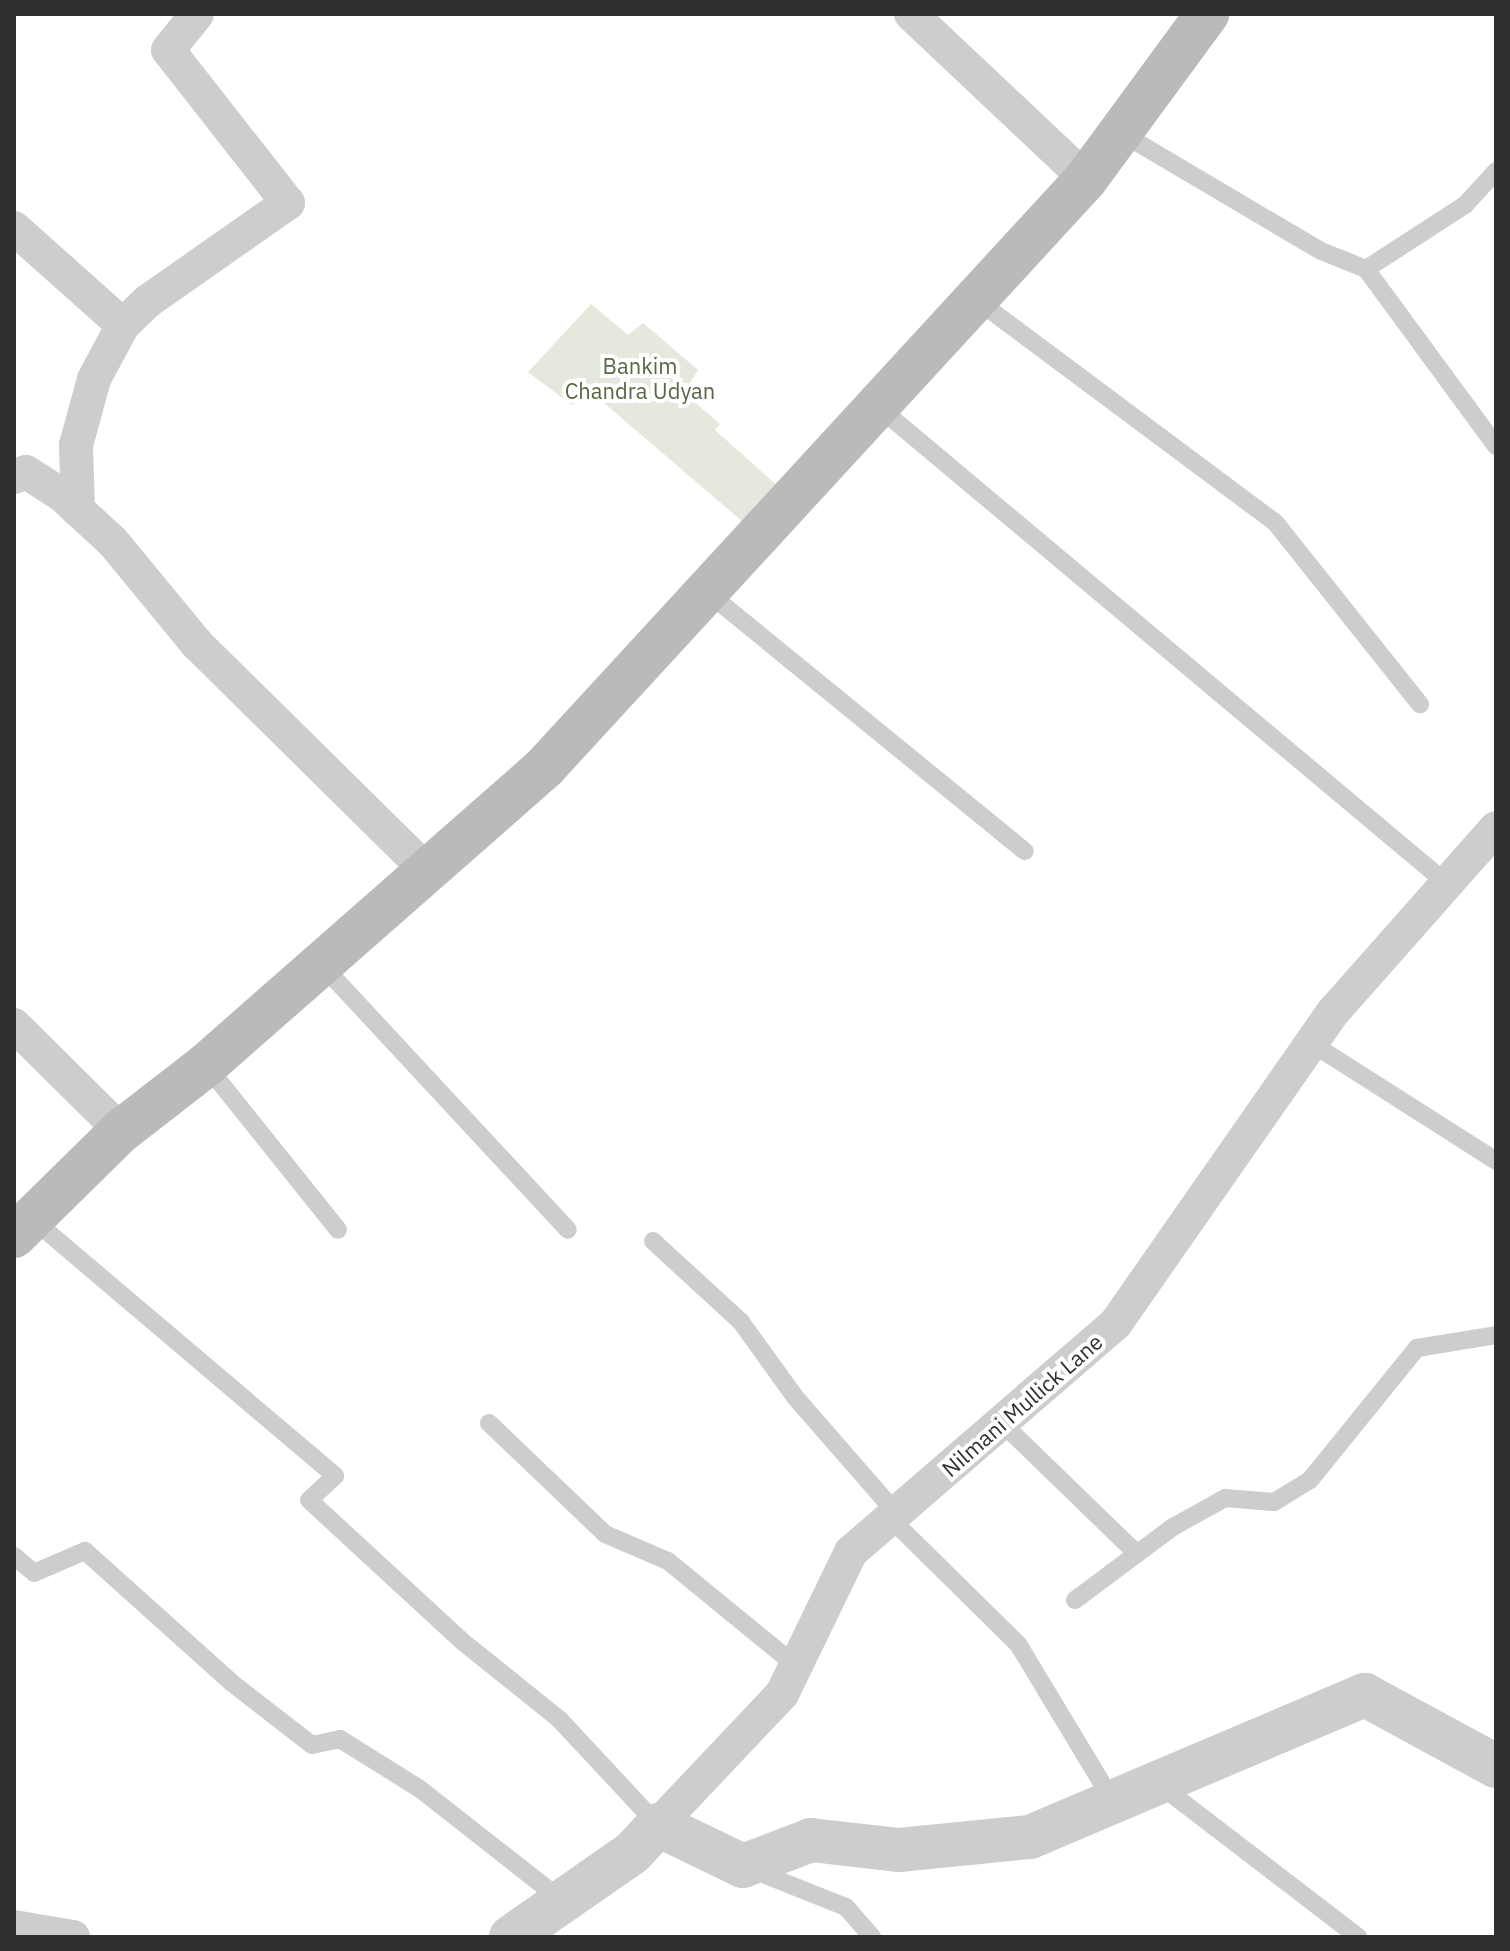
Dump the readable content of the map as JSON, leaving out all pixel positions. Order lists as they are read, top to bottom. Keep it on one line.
{"streets":{"street":["Nilmani Mullick Lane"]},"parks":["Bankim Chandra Udyan"]}
